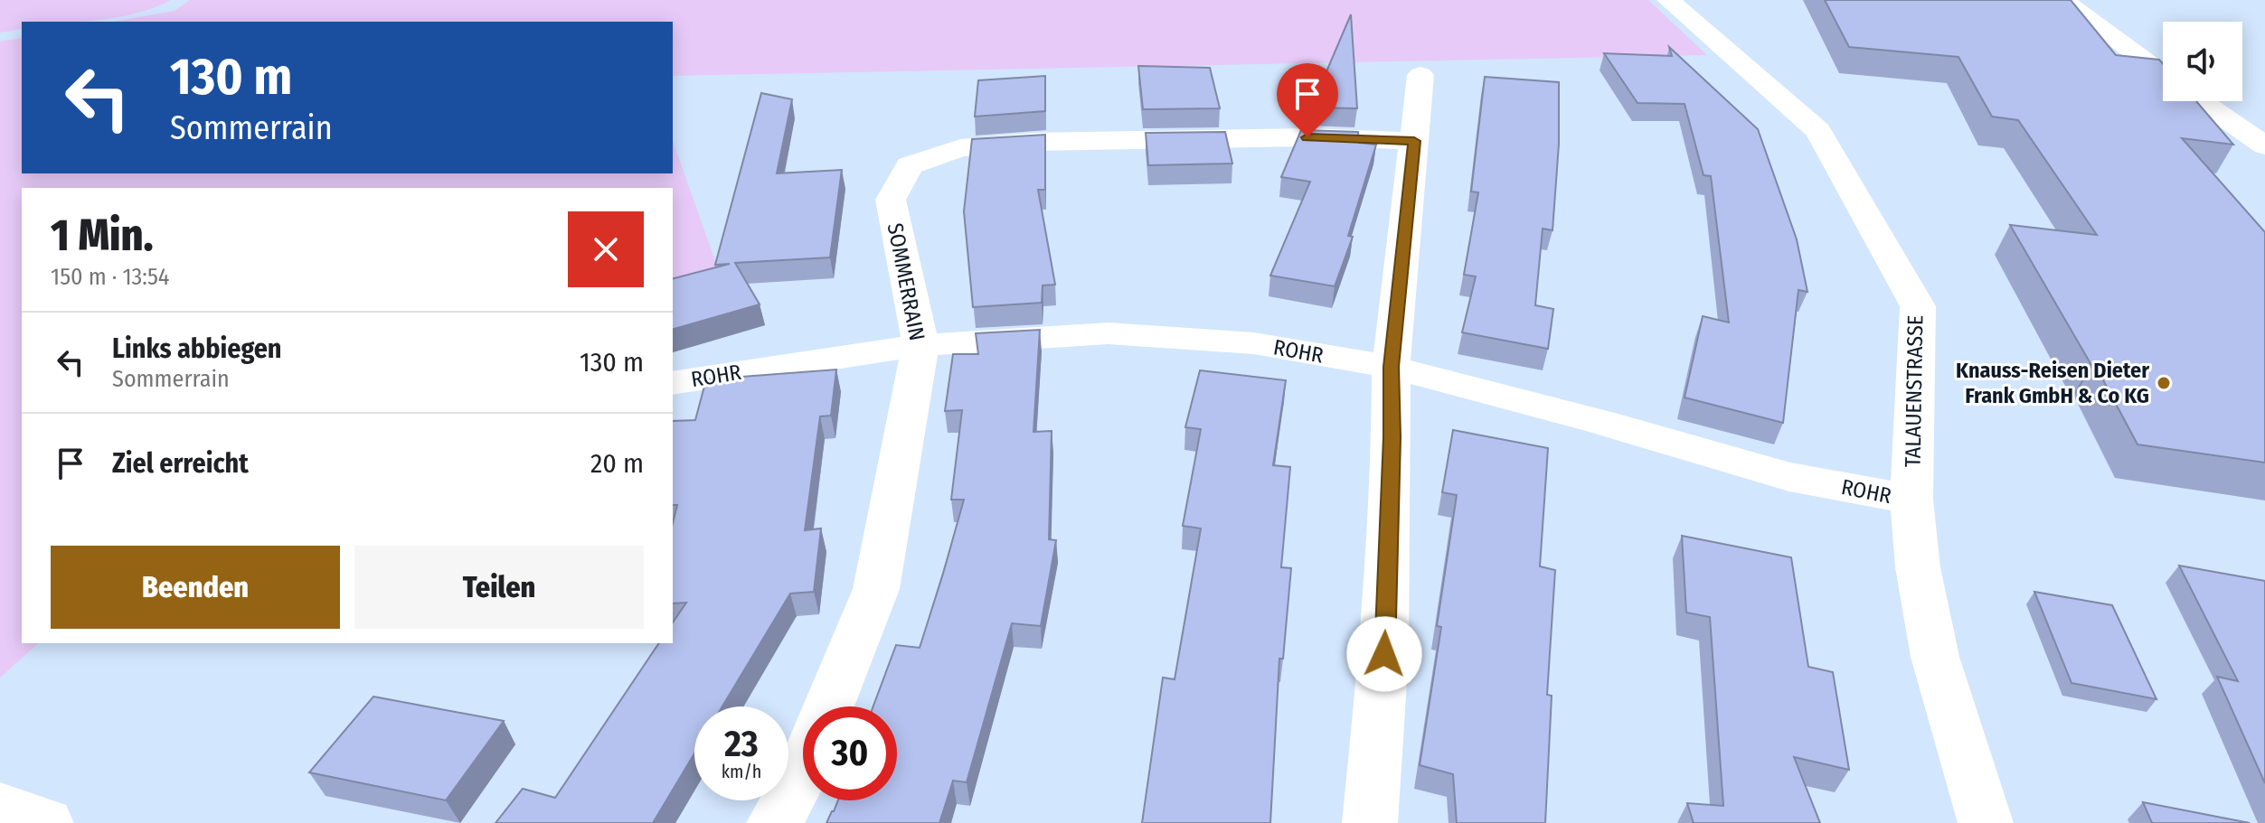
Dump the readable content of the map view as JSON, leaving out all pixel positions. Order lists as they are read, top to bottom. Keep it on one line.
{"streets":{"street":["SOMMERRAIN","ROHR","TALAUENSTRASSE"]},"crossings":[["SOMMERRAIN","ROHR"],["ROHR","TALAUENSTRASSE"]],"places":["Knauss-Reisen Dieter Frank GmbH & Co KG"],"page":{"turn":["130 m","Sommerrain"],"heading":["1 Min.","150 m · 13:54"],"list":[{"name":"Links abbiegen","note":"Sommerrain","value":"130 m"},{"name":"Ziel erreicht","value":"20 m"}],"buttons":["Beenden","Teilen"],"speed":"23 km/h","limit":"30"}}
